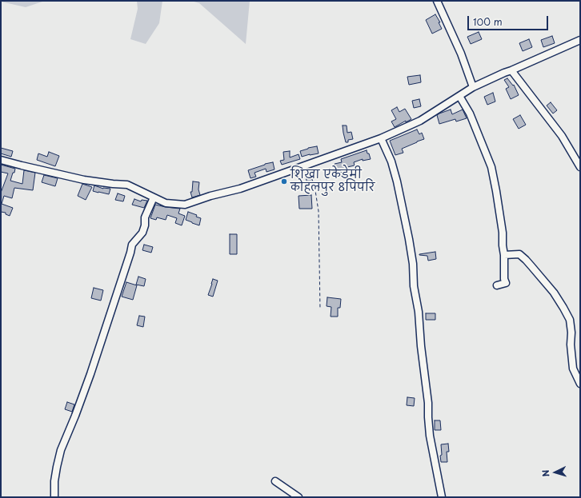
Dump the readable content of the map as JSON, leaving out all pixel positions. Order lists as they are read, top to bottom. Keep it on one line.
{"places":["शिखा एकेडेमी कोहलपुर 8पिपरि"],"scale_bar":"100 m","north":"left"}
